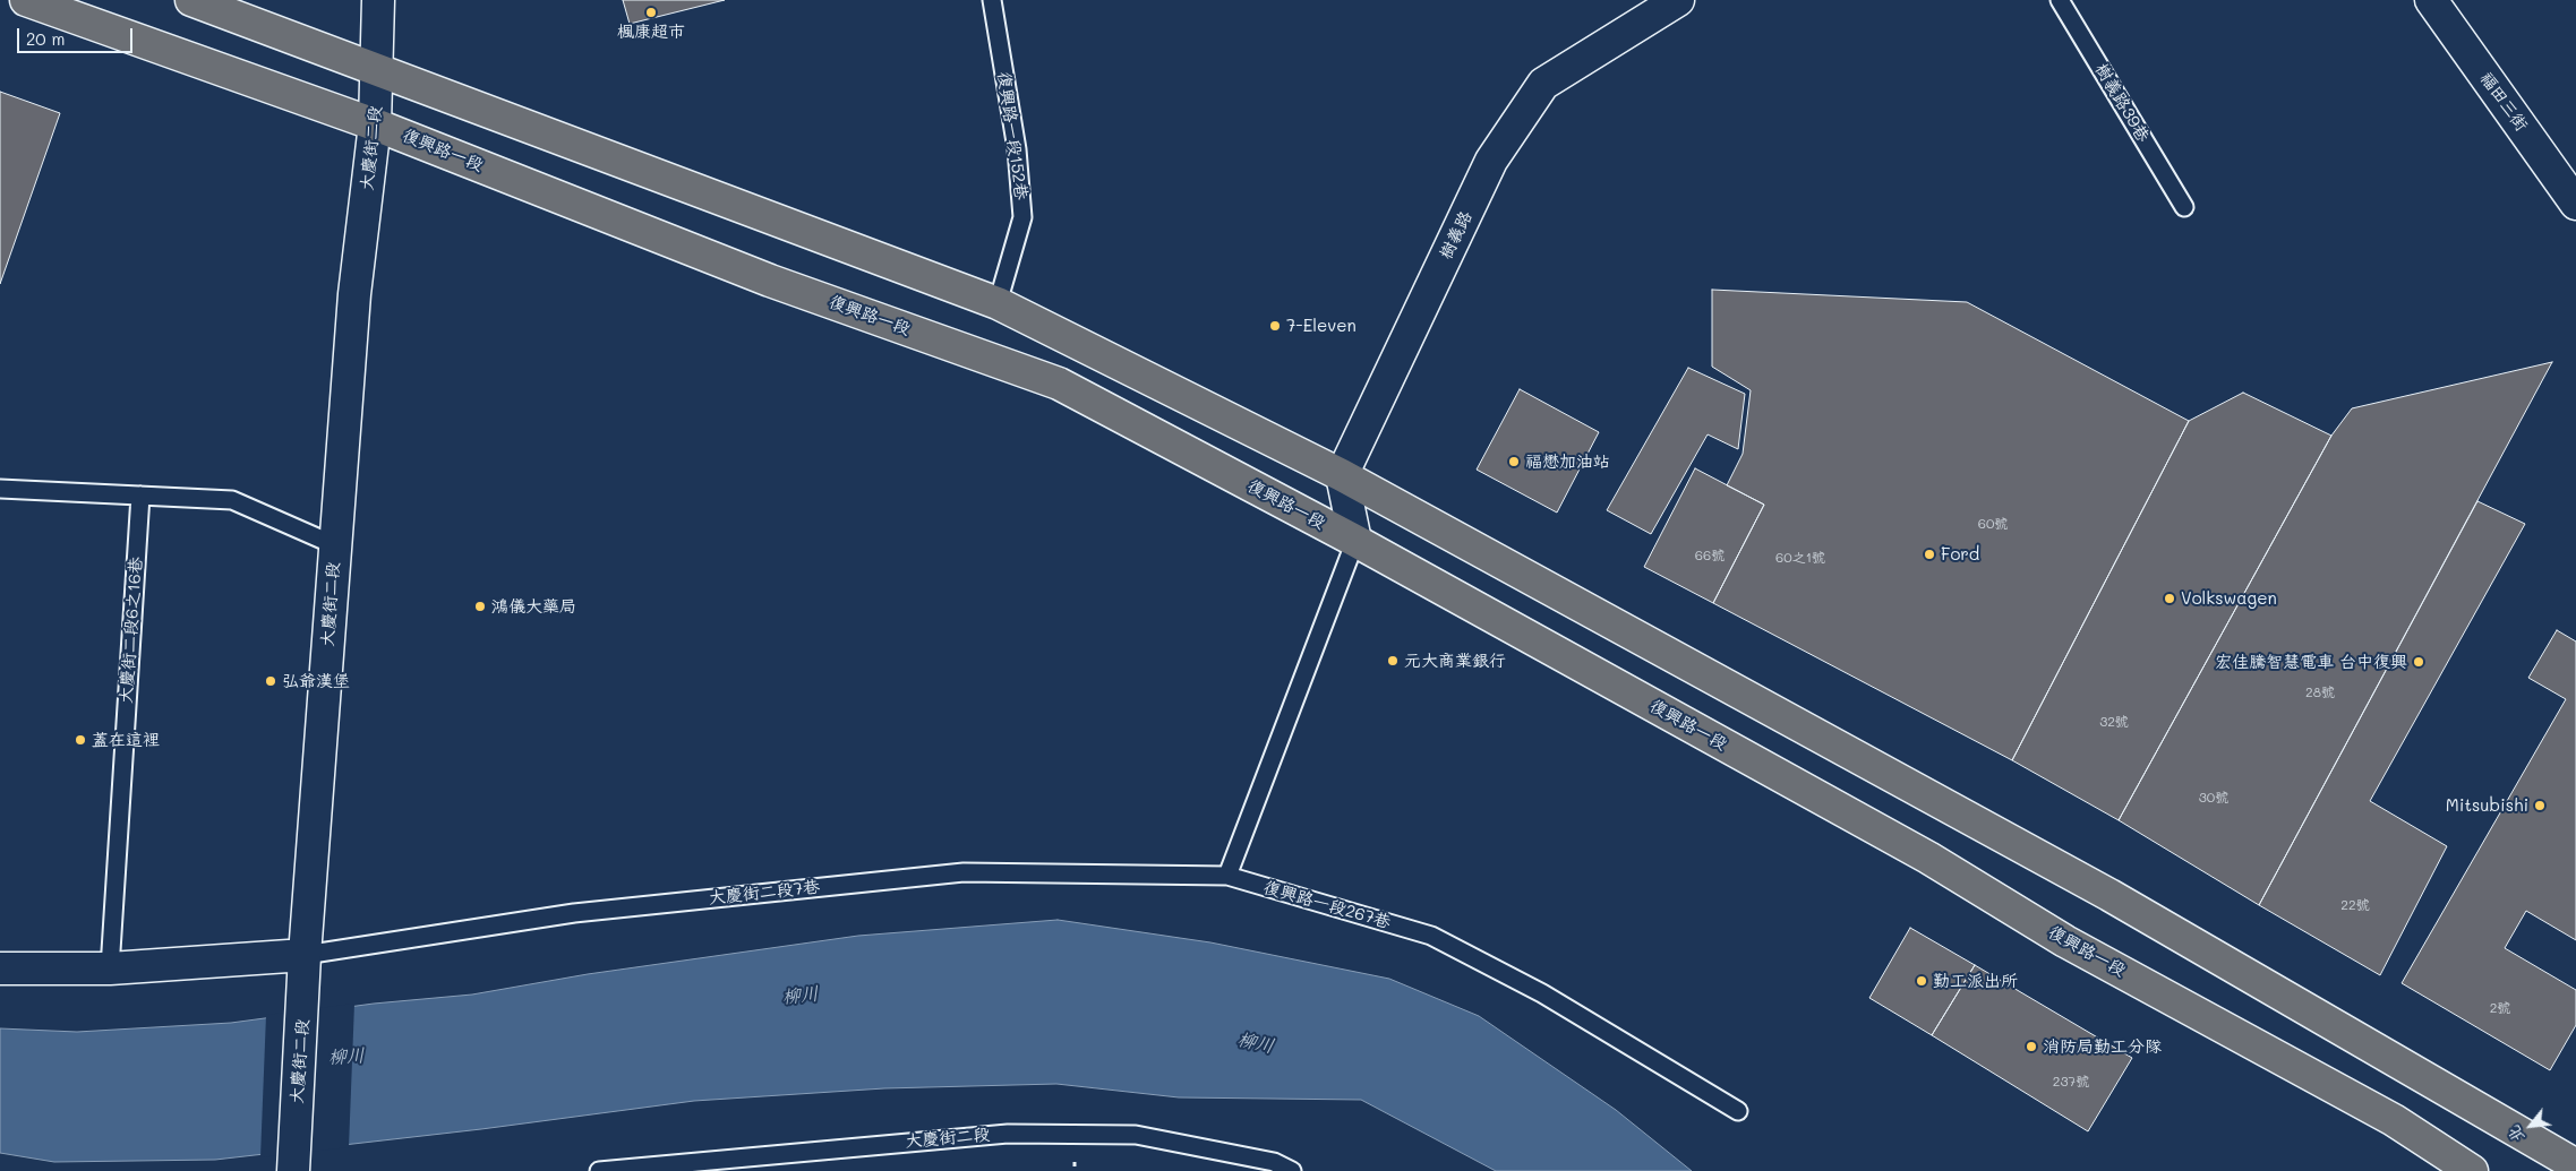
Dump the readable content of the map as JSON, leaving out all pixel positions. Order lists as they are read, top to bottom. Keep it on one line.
{"streets":{"main road":["復興路一段"],"street":["福田三街","大慶街二段","樹義路"],"lane":["樹義路39巷","復興路一段152巷","大慶街二段6之16巷","大慶街二段7巷","復興路一段267巷"]},"crossings":[["大慶街二段","復興路一段"],["大慶街二段","大慶街二段7巷"],["大慶街二段7巷","復興路一段267巷"]],"water":["柳川"],"places":["楓康超市","7-Eleven","福懋加油站","Ford","Volkswagen","鴻儀大藥局","元大商業銀行","宏佳騰智慧電車 台中復興","弘爺漢堡","蓋在這裡","Mitsubishi","勤工派出所","消防局勤工分隊"],"house_numbers":["60號","66號","60之1號","28號","32號","30號","22號","2號","237號"],"scale_bar":"20 m","north":"bottom left"}
